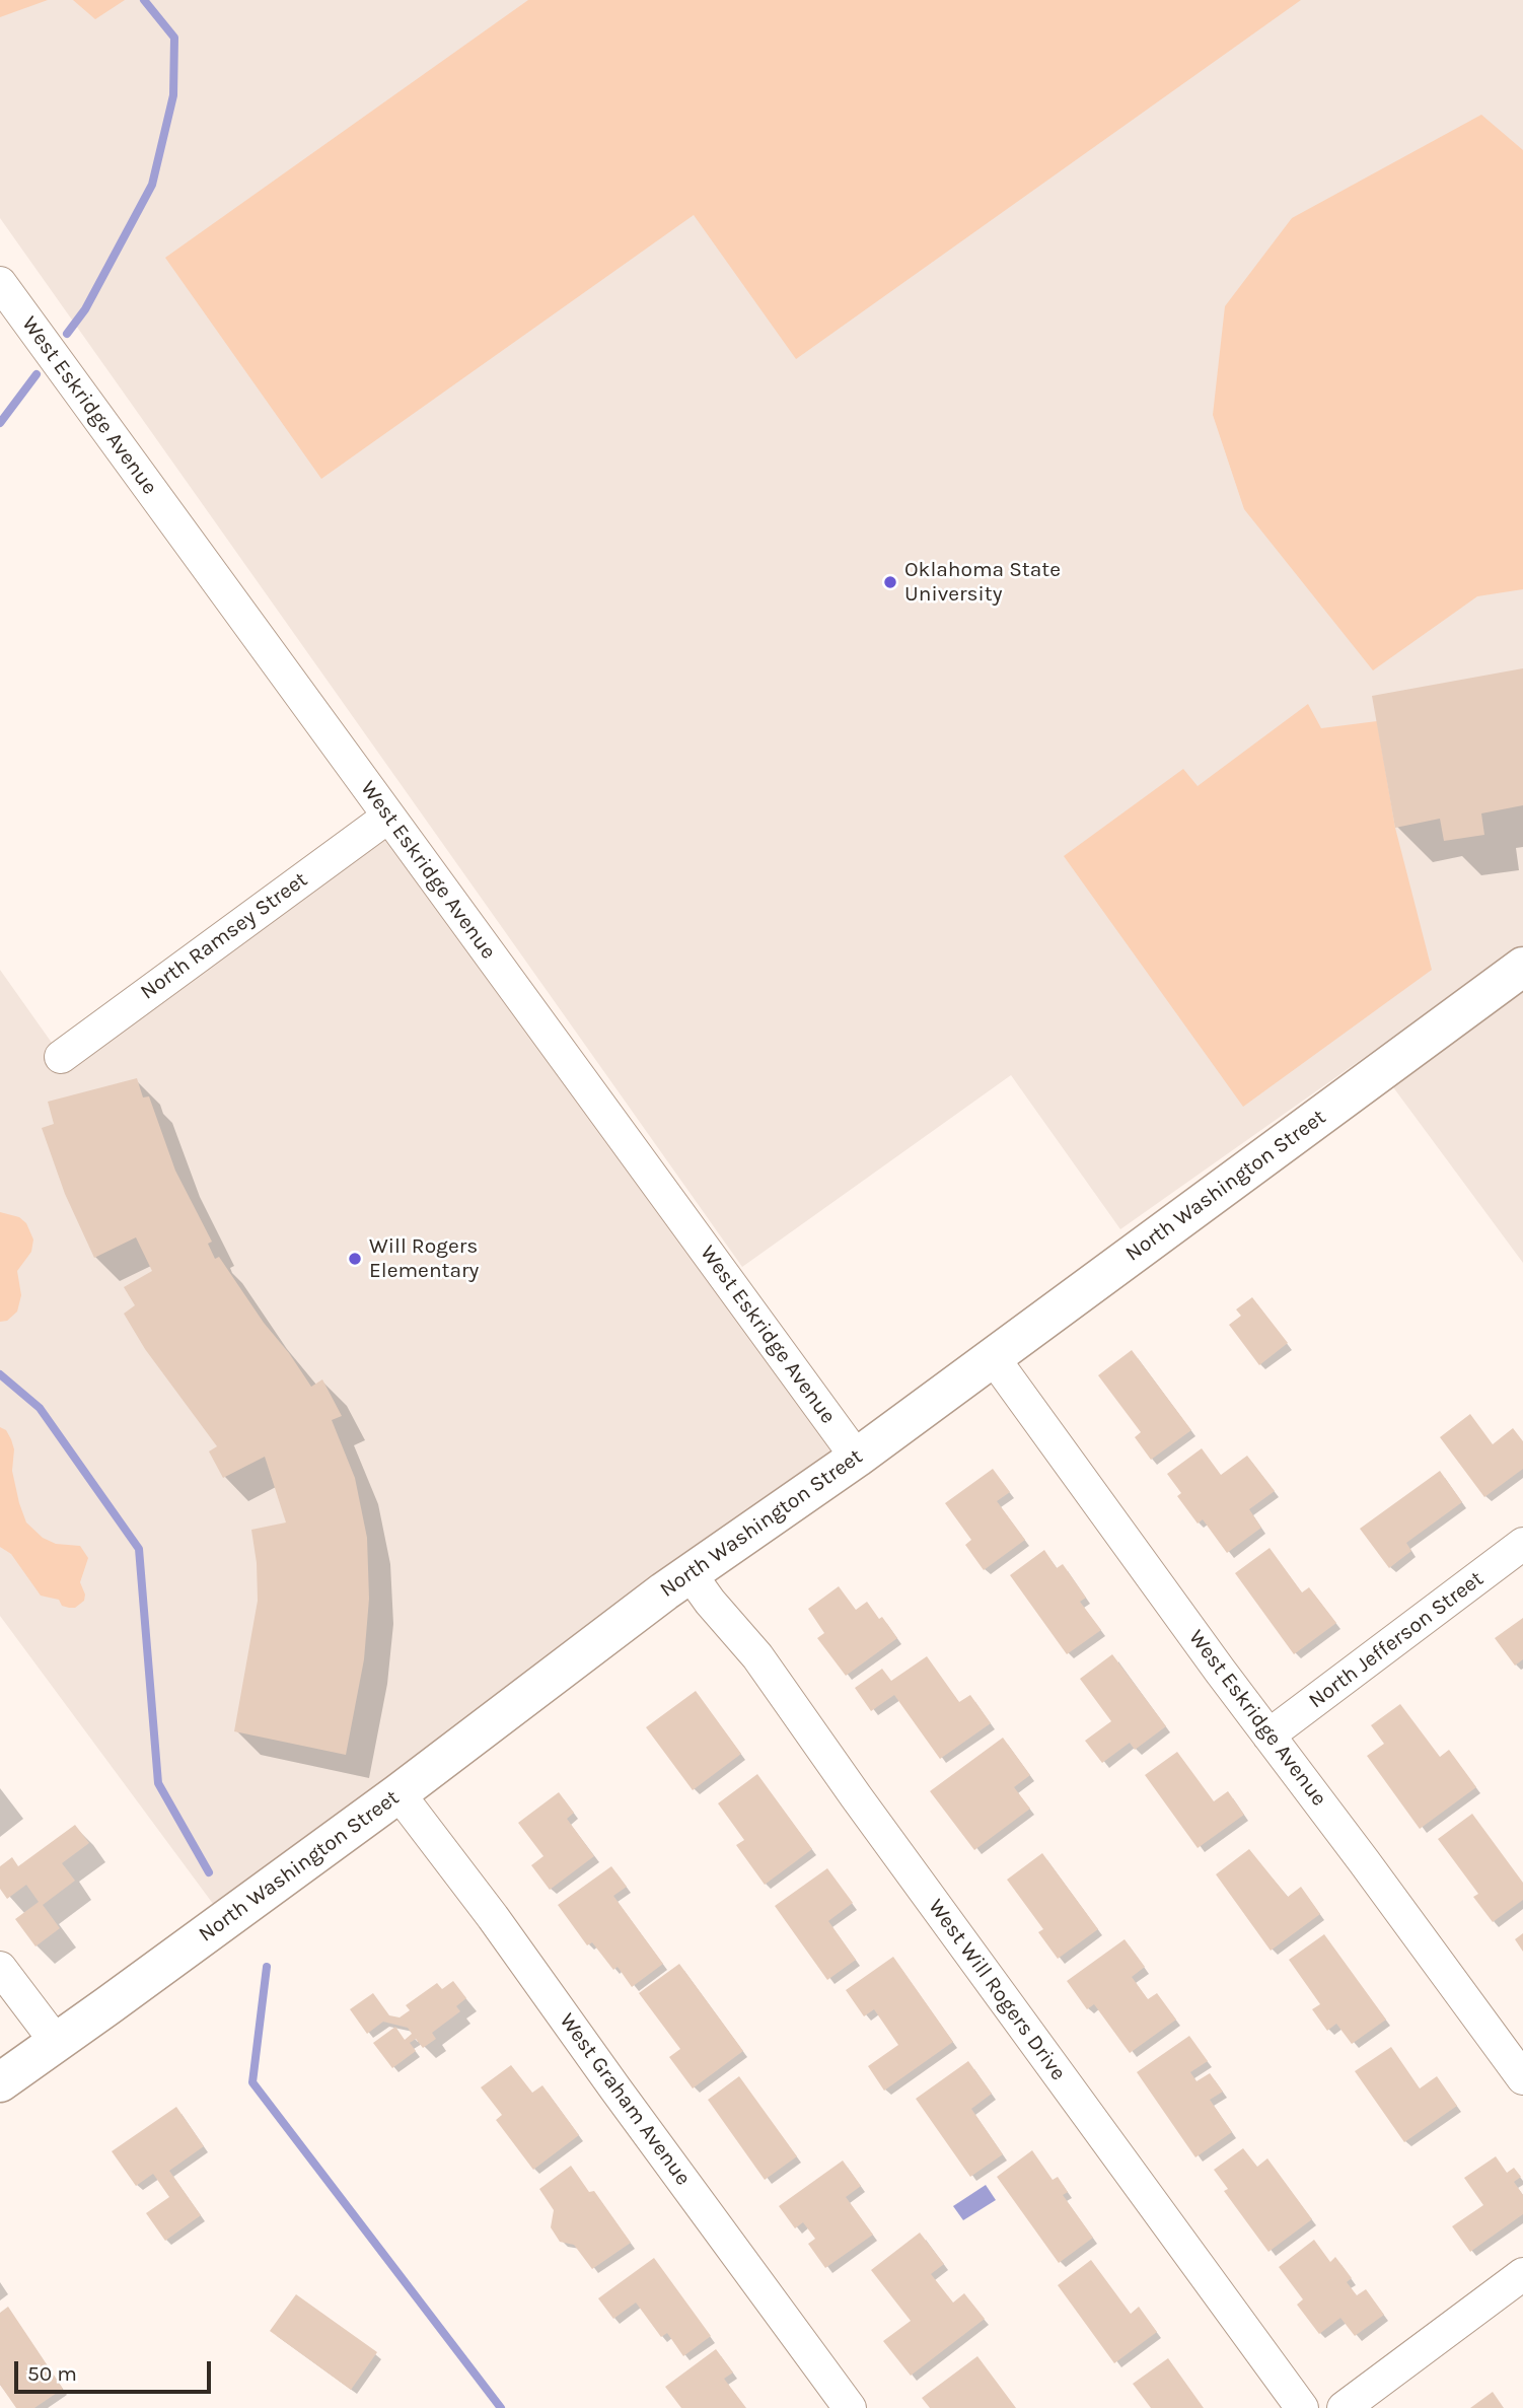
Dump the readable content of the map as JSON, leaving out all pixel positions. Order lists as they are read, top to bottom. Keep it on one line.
{"streets":{"main road":["North Washington Street"],"street":["West Eskridge Avenue","North Ramsey Street","North Jefferson Street","West Will Rogers Drive","West Graham Avenue"]},"crossings":[["West Eskridge Avenue","North Ramsey Street"],["West Eskridge Avenue","North Washington Street"],["West Eskridge Avenue","North Jefferson Street"],["North Washington Street","West Will Rogers Drive"],["North Washington Street","West Graham Avenue"]],"places":["Oklahoma State University","Will Rogers Elementary"],"scale_bar":"50 m"}
